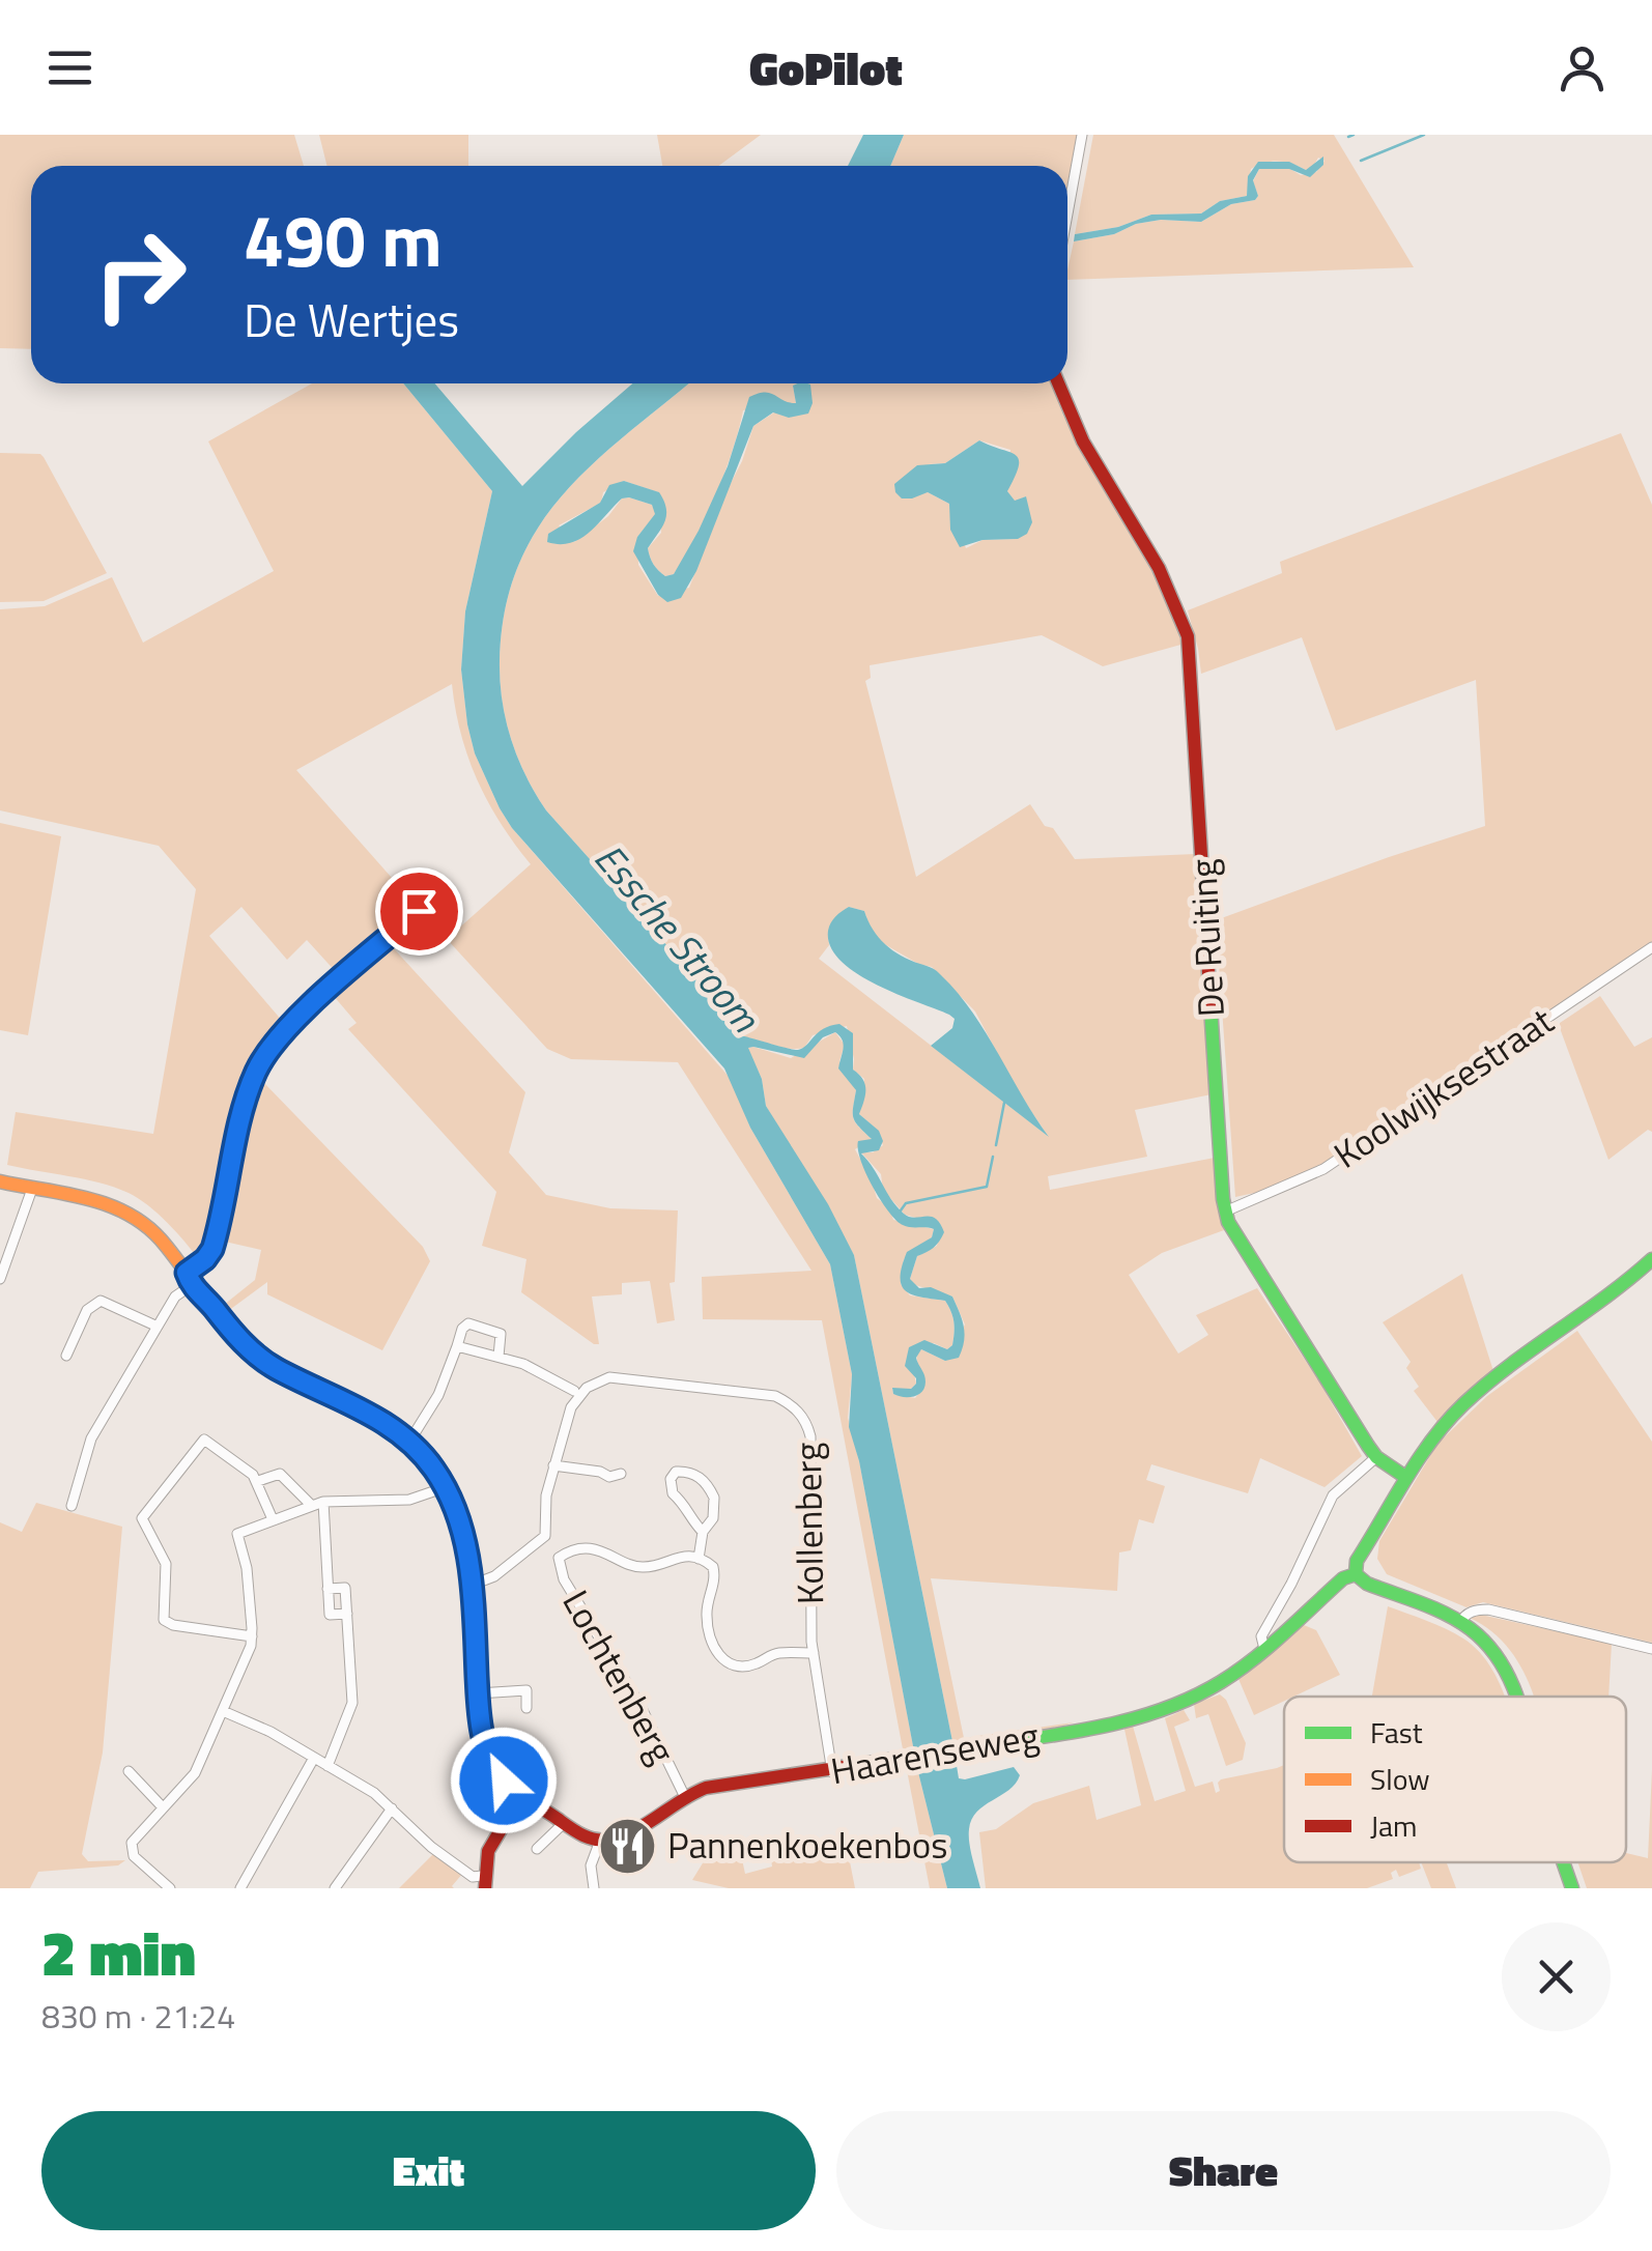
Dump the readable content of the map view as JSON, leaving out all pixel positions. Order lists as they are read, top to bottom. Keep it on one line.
{"streets":{"street":["De Ruiting","Koolwijksestraat","Kollenberg","Lochtenberg","Haarenseweg"]},"crossings":[["De Ruiting","Koolwijksestraat"],["De Ruiting","Haarenseweg"],["Kollenberg","Haarenseweg"],["Lochtenberg","Haarenseweg"]],"water":["Essche Stroom"],"places":{"restaurant":["Pannenkoekenbos"]},"legend":["Fast","Slow","Jam"],"page":{"header":"GoPilot","turn":["490 m","De Wertjes"],"heading":["2 min","830 m · 21:24"],"buttons":["Exit","Share"]}}
